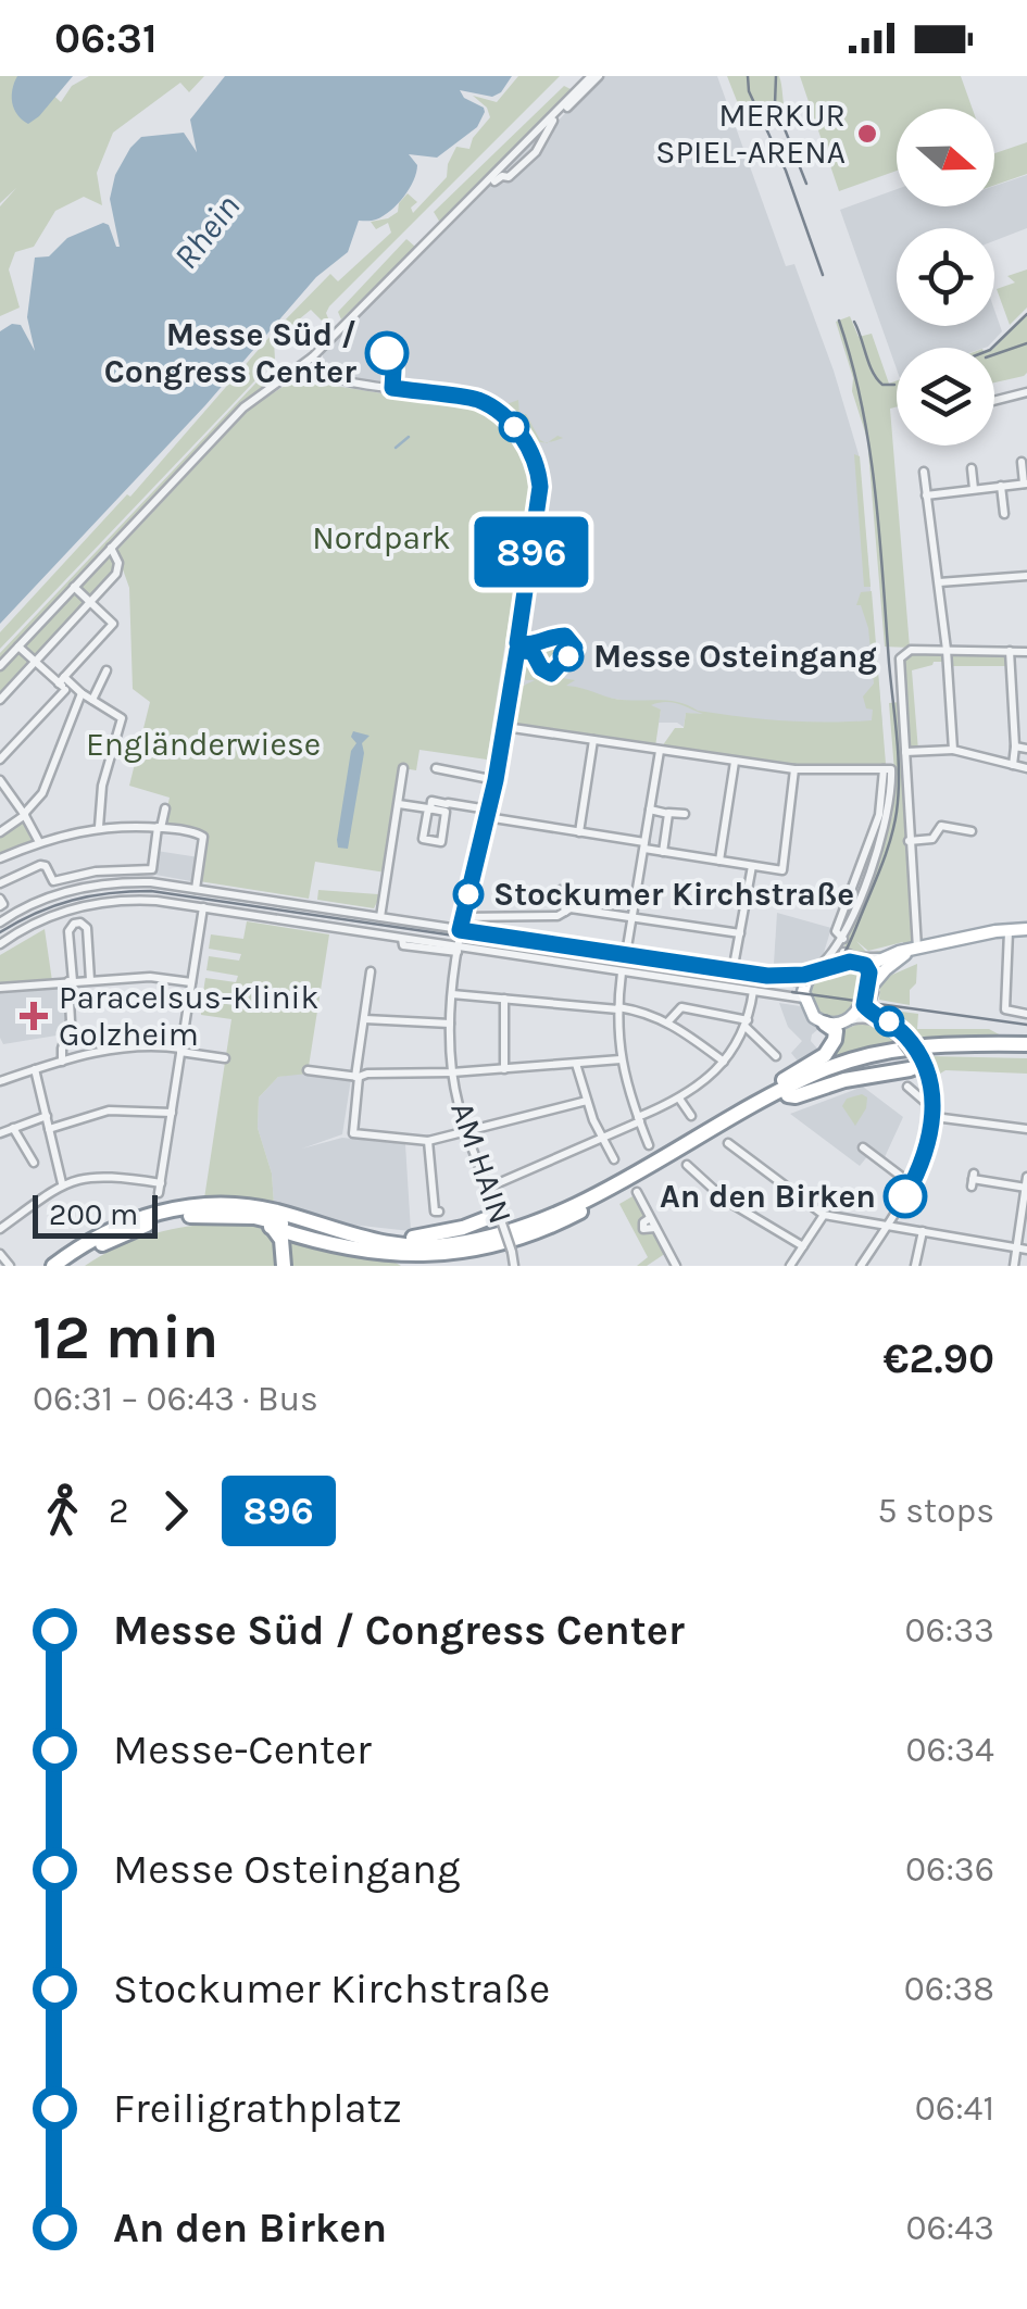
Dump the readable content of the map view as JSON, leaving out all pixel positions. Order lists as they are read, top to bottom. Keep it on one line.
{"streets":{"street":["AM HAIN"]},"water":["Rhein"],"parks":["Nordpark","Engländerwiese"],"places":{"other":["MERKUR SPIEL-ARENA","Messe Süd / Congress Center","Messe Osteingang","Stockumer Kirchstraße","An den Birken"],"health":["Paracelsus-Klinik Golzheim"]},"lines":["bus line 896"],"scale_bar":"200 m","north":"right","page":{"status":"06:31","on_map":"896","scale":"200 m","heading":["12 min","06:31 – 06:43 · Bus","€2.90"],"legs":["2","896","5 stops"],"list":[{"name":"Messe Süd / Congress Center","value":"06:33"},{"name":"Messe-Center","value":"06:34"},{"name":"Messe Osteingang","value":"06:36"},{"name":"Stockumer Kirchstraße","value":"06:38"},{"name":"Freiligrathplatz","value":"06:41"},{"name":"An den Birken","value":"06:43"}]}}
